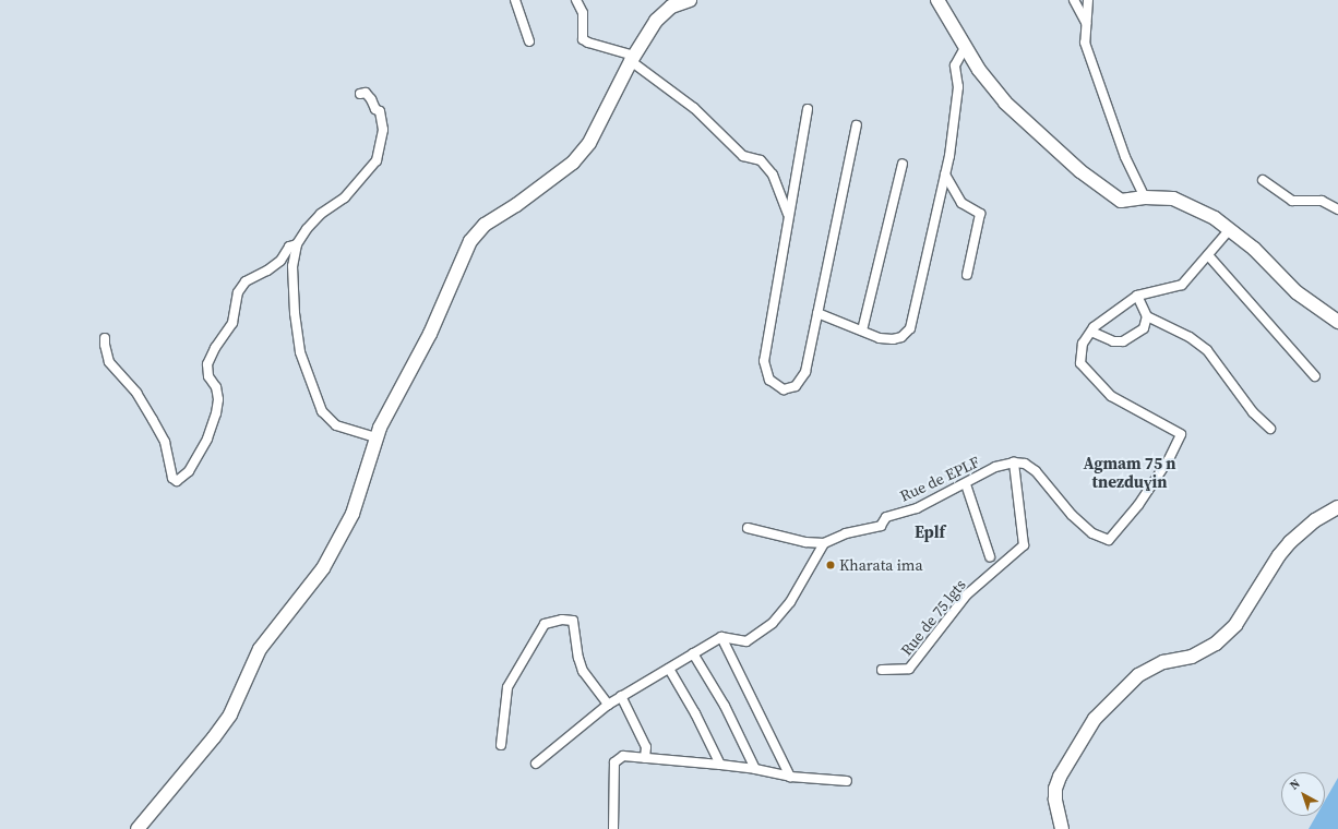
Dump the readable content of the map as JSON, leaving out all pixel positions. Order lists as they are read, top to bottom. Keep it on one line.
{"streets":{"street":["Rue de EPLF","Rue de 75 lgts"]},"crossings":[["Rue de EPLF","Rue de 75 lgts"]],"districts":["Agmam 75 n tnezduɣin","Eplf"],"places":["Kharata ima"],"north":"top left"}
